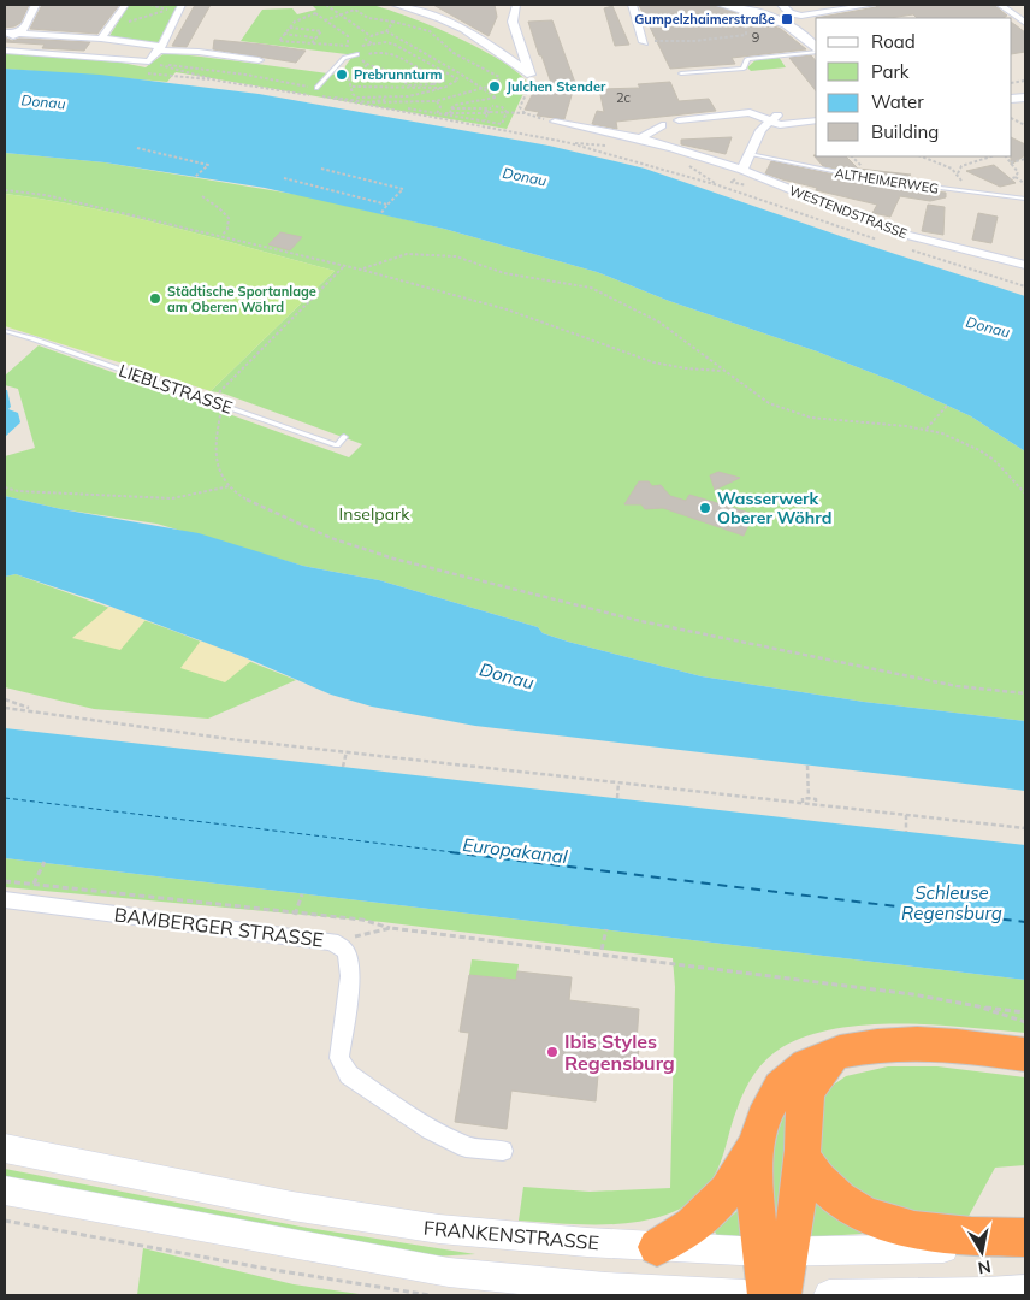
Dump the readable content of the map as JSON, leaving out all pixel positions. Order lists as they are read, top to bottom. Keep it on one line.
{"streets":{"main road":["FRANKENSTRASSE"],"street":["WESTENDSTRASSE","BAMBERGER STRASSE"],"lane":["ALTHEIMERWEG","LIEBLSTRASSE"]},"water":["Donau","Europakanal","Schleuse Regensburg"],"parks":["Inselpark"],"places":{"transit":["Gumpelzhaimerstraße"],"other":["Prebrunnturm","Julchen Stender","Städtische Sportanlage am Oberen Wöhrd","Wasserwerk Oberer Wöhrd","Ibis Styles Regensburg"]},"house_numbers":["9","2c"],"legend":["Road","Park","Water","Building"],"north":"bottom"}
